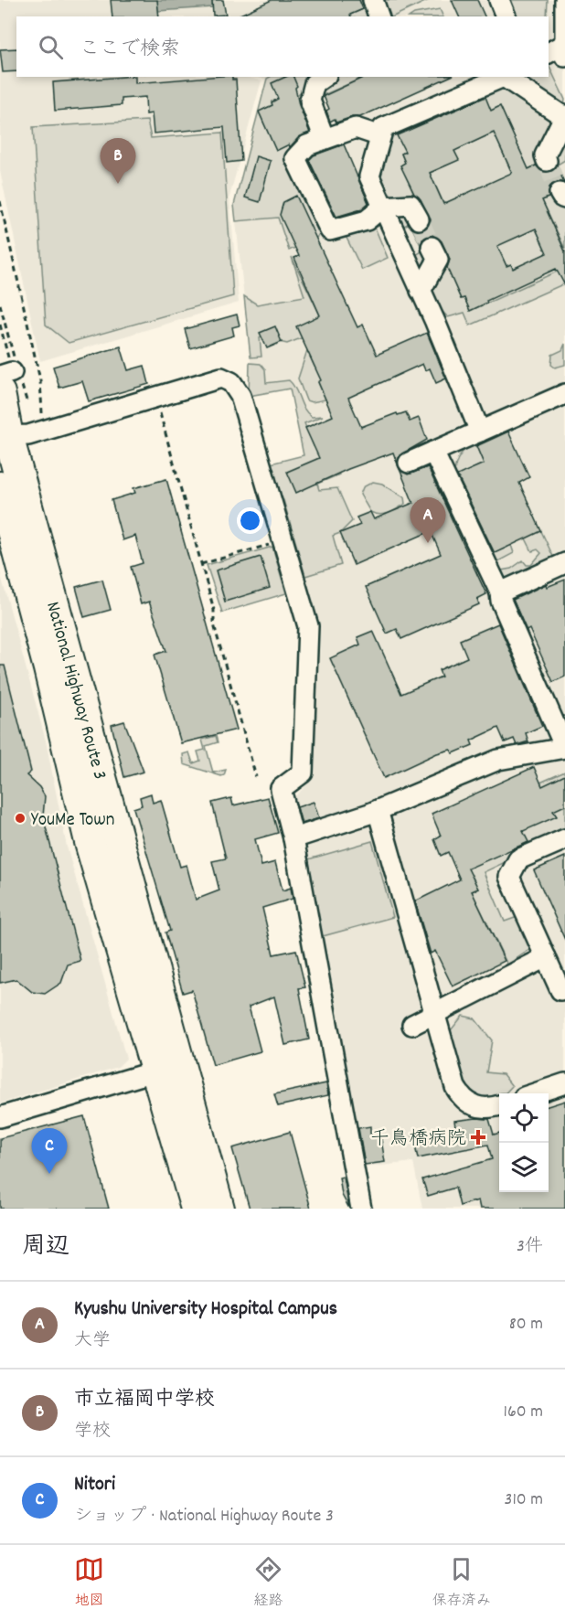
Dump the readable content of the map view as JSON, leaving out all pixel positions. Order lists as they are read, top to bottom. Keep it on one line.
{"streets":{"highway":["National Highway Route 3"]},"places":{"other":["YouMe Town"],"health":["千鳥橋病院"]},"page":{"search":"ここで検索","pins":["B","A","C"],"heading":["周辺","3件"],"list":[{"mark":"A","name":"Kyushu University Hospital Campus","note":"大学","value":"80 m"},{"mark":"B","name":"市立福岡中学校","note":"学校","value":"160 m"},{"mark":"C","name":"Nitori","note":"ショップ · National Highway Route 3","value":"310 m"}],"nav":["地図","経路","保存済み"]}}
